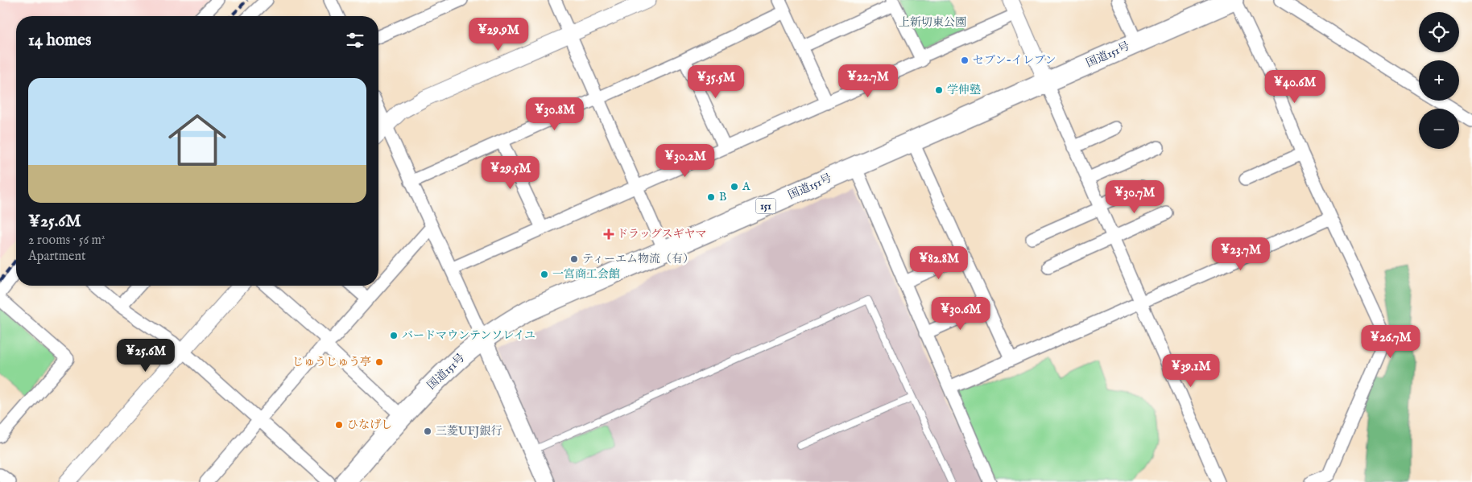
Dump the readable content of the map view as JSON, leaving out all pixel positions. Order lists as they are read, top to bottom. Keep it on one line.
{"streets":{"highway":["国道151号","151"]},"parks":["上新切東公園"],"places":{"other":["セブン-イレブン","学伸塾","A","B","ティーエム物流（有）","一宮商工会館","バードマウンテンソレイユ","じゅうじゅう亭","ひなげし","三菱UFJ銀行"],"health":["ドラッグスギヤマ"]},"page":{"map_buttons":["+","−"],"heading":"14 homes","price":["¥29.9M","¥22.7M","¥35.5M","¥40.6M","¥30.8M","¥30.2M","¥29.5M","¥30.7M","¥23.7M","¥82.8M","¥30.6M","¥26.7M","¥25.6M","¥39.1M"],"list":[{"name":"¥25.6M","note":"2 rooms · 56 m² · Apartment"}]}}
